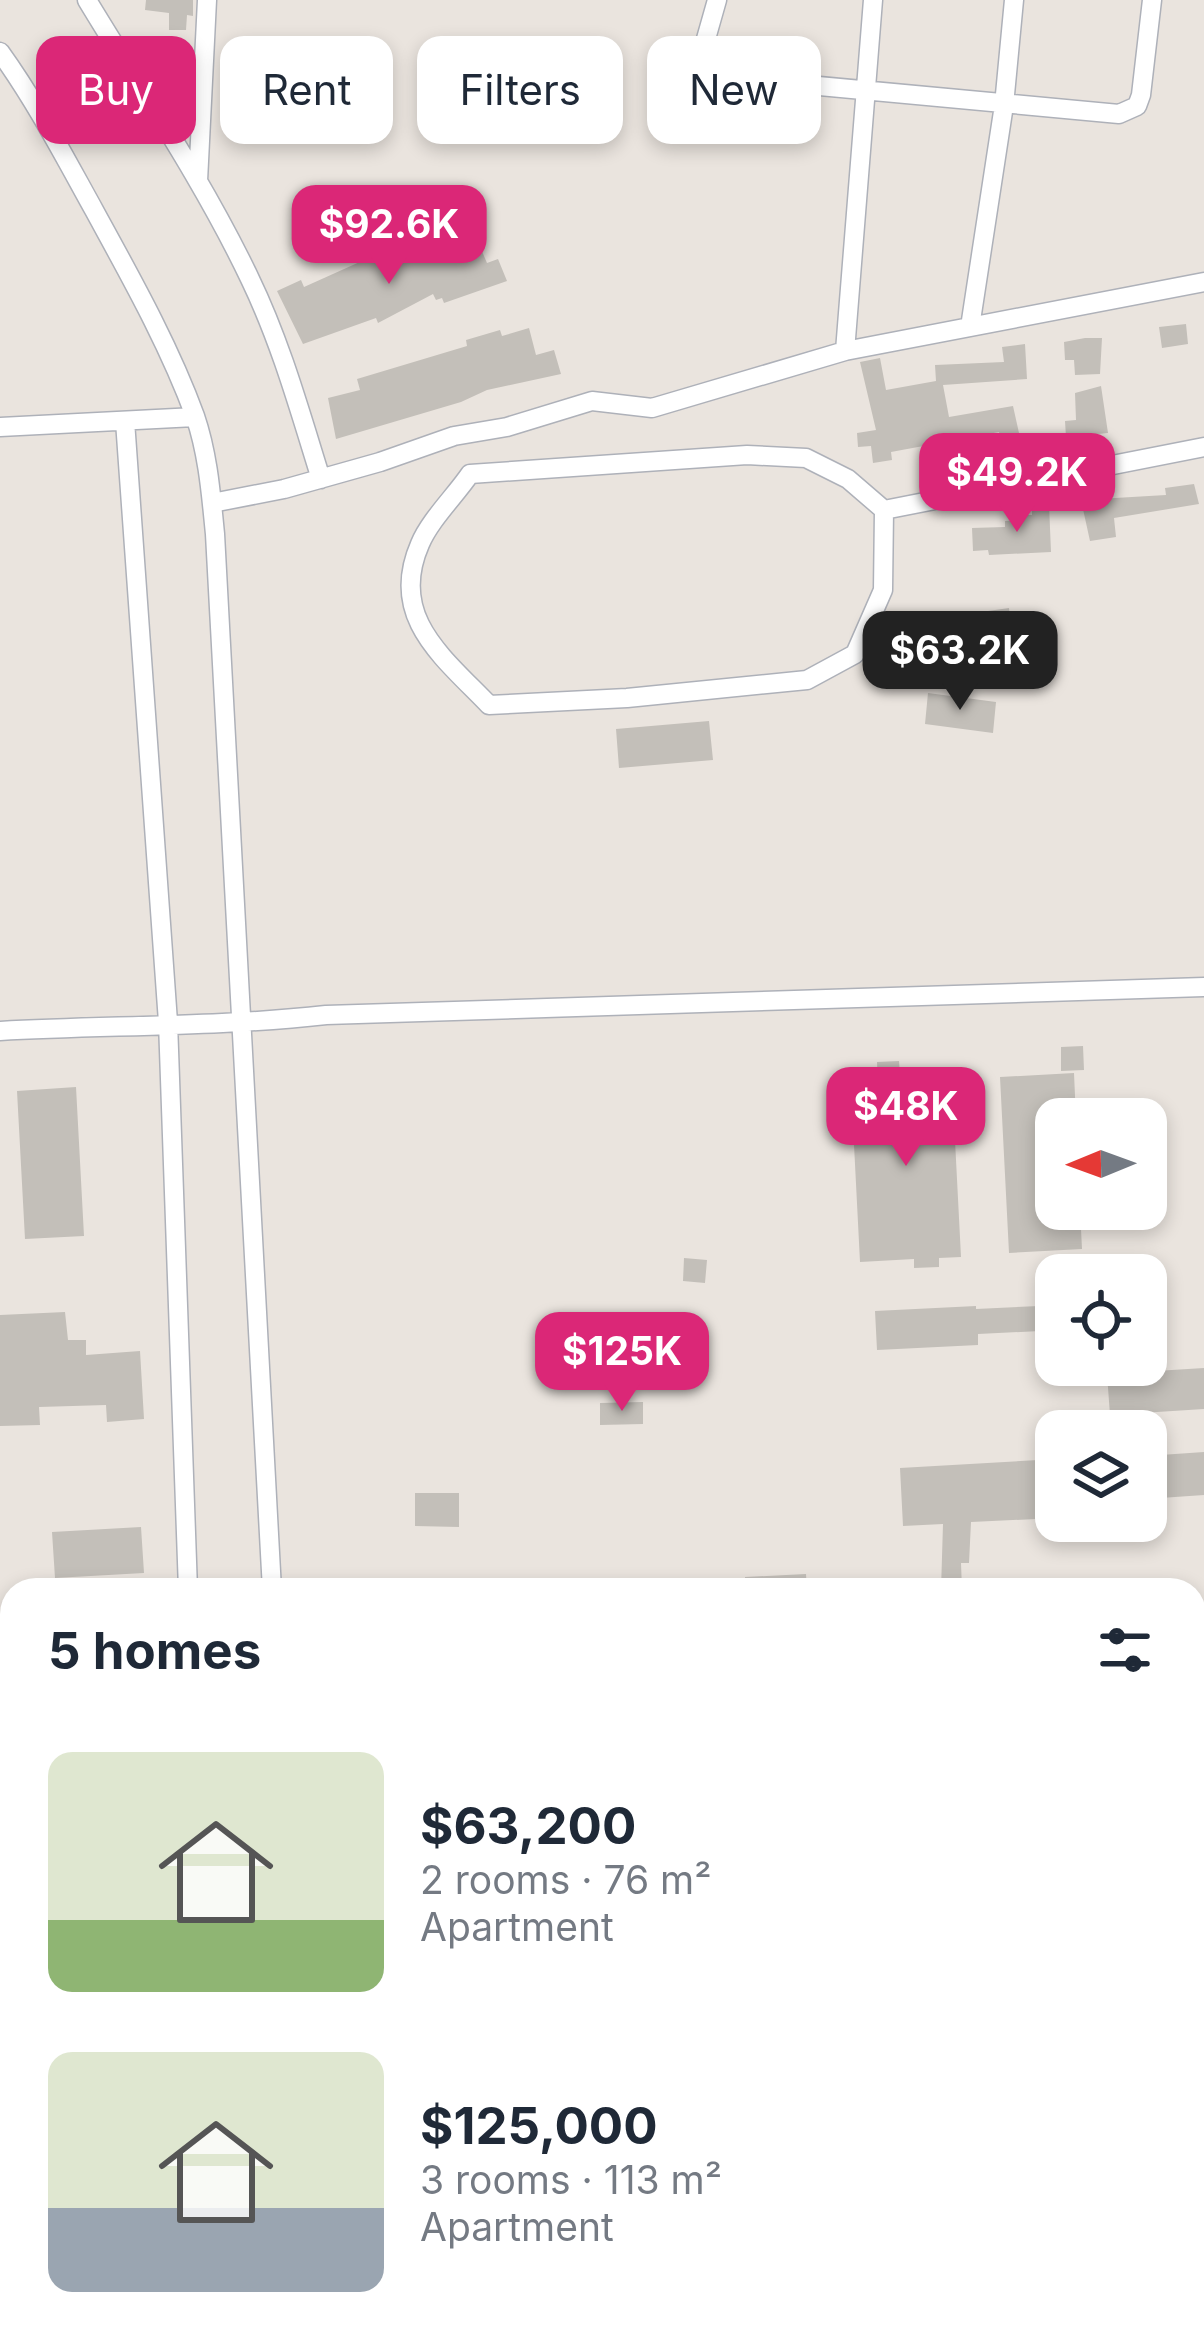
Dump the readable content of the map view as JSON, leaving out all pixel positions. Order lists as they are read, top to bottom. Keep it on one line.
{"north":"left","page":{"chip":["Buy","Rent","Filters","New"],"price":["$92.6K","$49.2K","$63.2K","$48K","$125K"],"heading":"5 homes","list":[{"name":"$63,200","note":"2 rooms · 76 m² · Apartment"},{"name":"$125,000","note":"3 rooms · 113 m² · Apartment"}]}}
